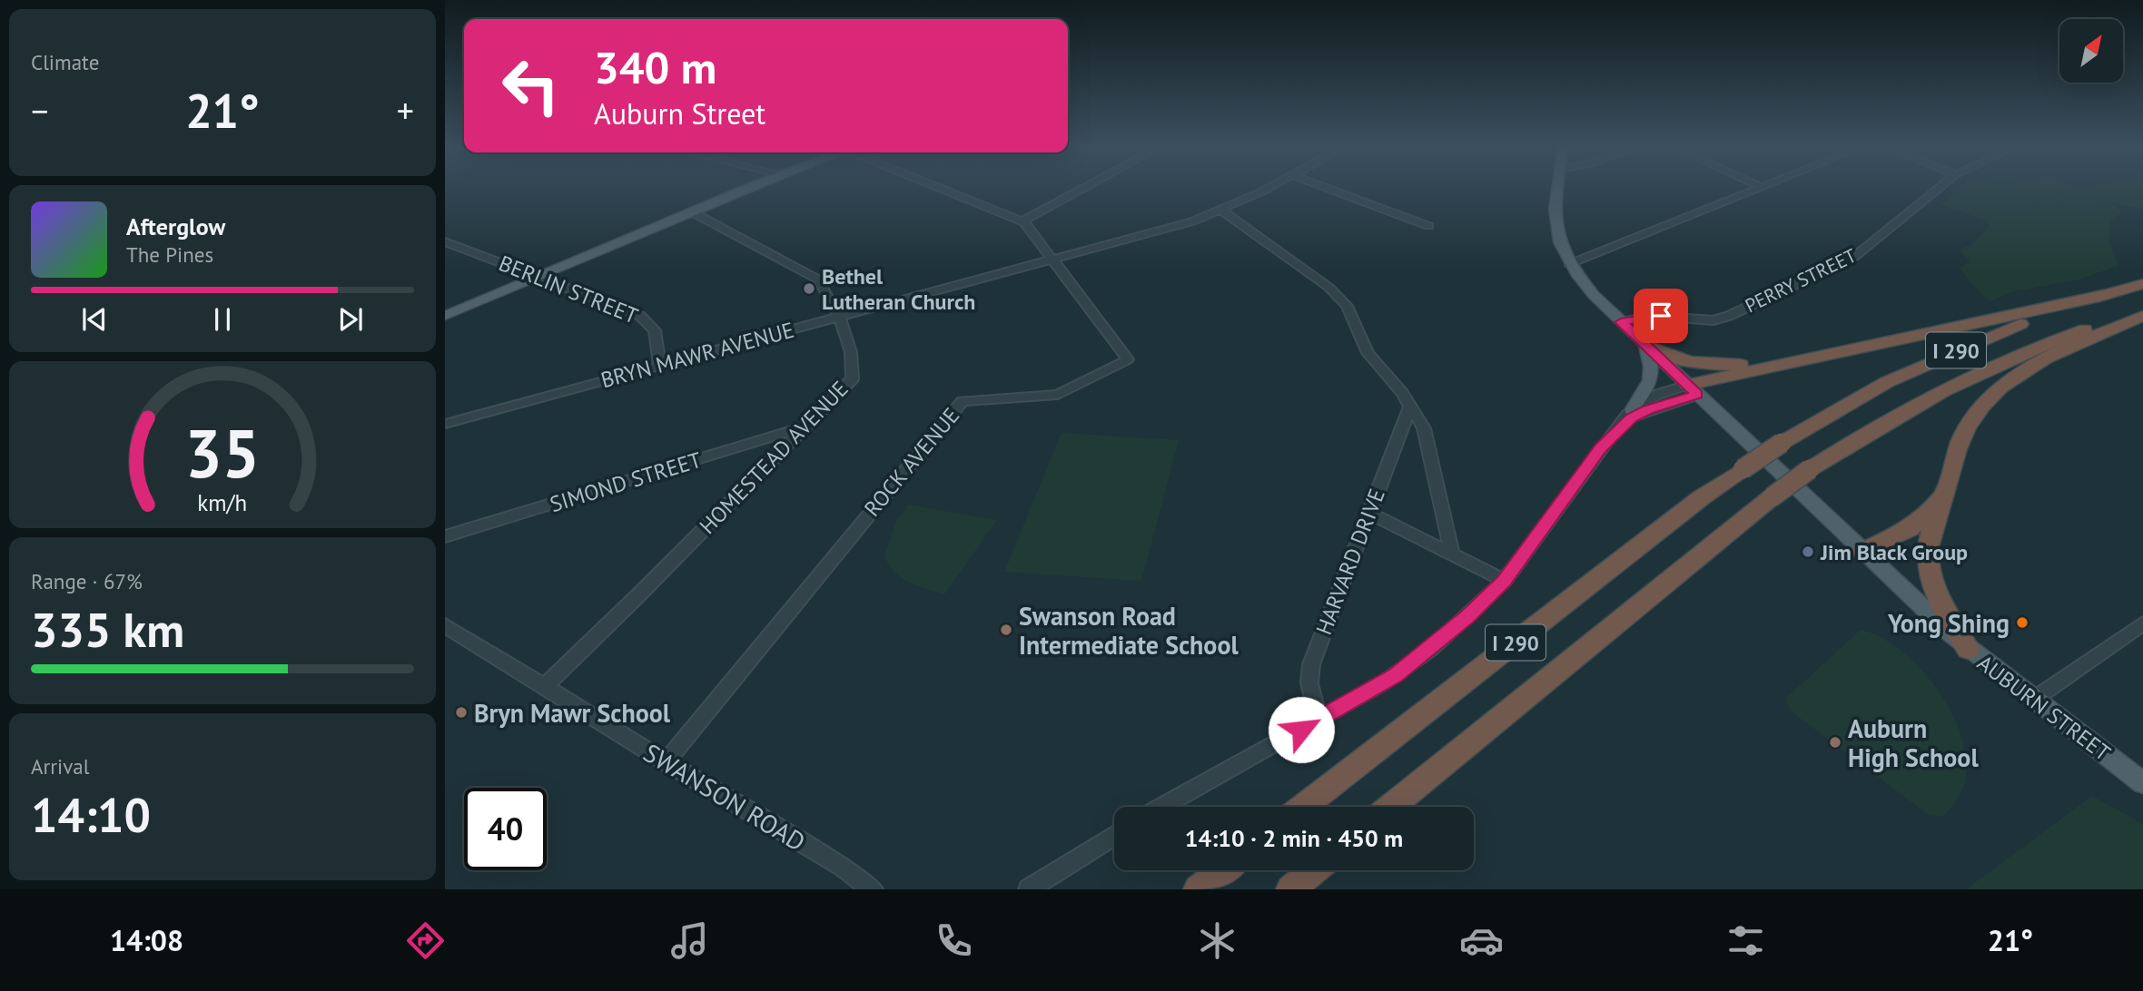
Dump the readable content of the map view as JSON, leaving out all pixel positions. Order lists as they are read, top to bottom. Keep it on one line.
{"streets":{"highway":["I 290"],"main road":["AUBURN STREET"],"street":["PERRY STREET","BERLIN STREET","BRYN MAWR AVENUE","HOMESTEAD AVENUE","ROCK AVENUE","SIMOND STREET","HARVARD DRIVE","SWANSON ROAD"]},"crossings":[["PERRY STREET","AUBURN STREET"],["BERLIN STREET","BRYN MAWR AVENUE"],["BRYN MAWR AVENUE","HOMESTEAD AVENUE"],["BRYN MAWR AVENUE","ROCK AVENUE"],["HOMESTEAD AVENUE","SIMOND STREET"],["HOMESTEAD AVENUE","SWANSON ROAD"],["ROCK AVENUE","SWANSON ROAD"]],"places":["Bethel Lutheran Church","Jim Black Group","Yong Shing","Swanson Road Intermediate School","Bryn Mawr School","Auburn High School"],"north":"top right","page":{"tile":["Climate",["Range · 67%","335 km"],["Arrival","14:10"]],"turn":["340 m","Auburn Street"],"heat":["−","21°","+"],"song":["Afterglow","The Pines"],"limit":"40","trip":"14:10 · 2 min · 450 m","tabs":["14:08","21°"],"gauge":["35","km/h"]}}
